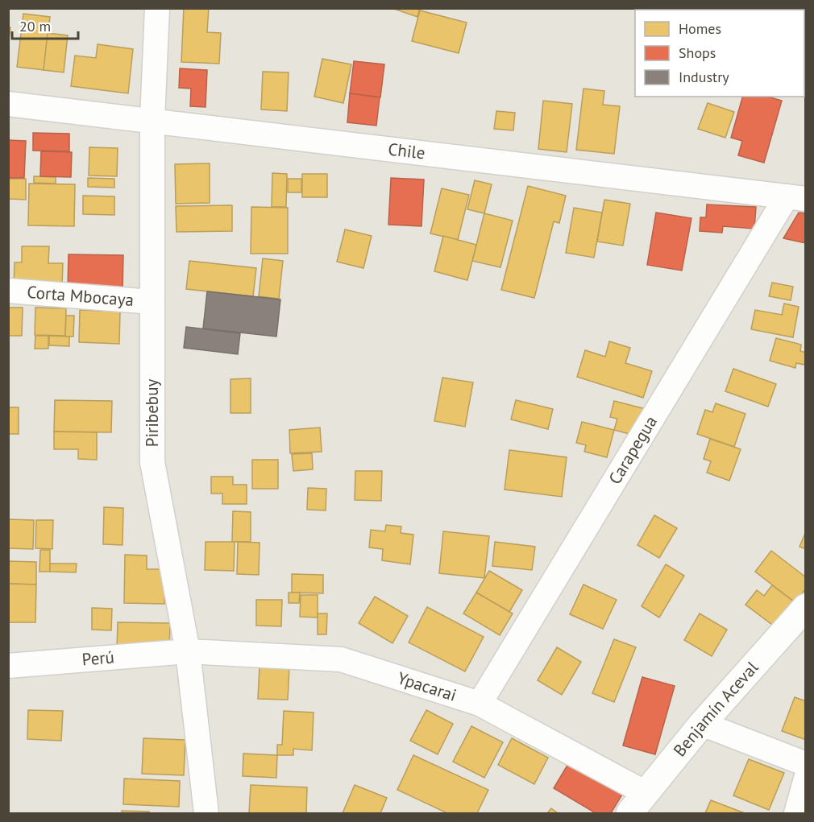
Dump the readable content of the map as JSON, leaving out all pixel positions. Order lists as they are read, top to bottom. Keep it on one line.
{"streets":{"street":["Chile","Corta Mbocaya","Piribebuy","Carapegua","Perú","Ypacarai","Benjamín Aceval"]},"crossings":[["Chile","Piribebuy"],["Chile","Carapegua"],["Corta Mbocaya","Piribebuy"],["Piribebuy","Perú"],["Piribebuy","Ypacarai"],["Carapegua","Ypacarai"],["Perú","Ypacarai"],["Ypacarai","Benjamín Aceval"]],"legend":["Homes","Shops","Industry"],"scale_bar":"20 m"}
